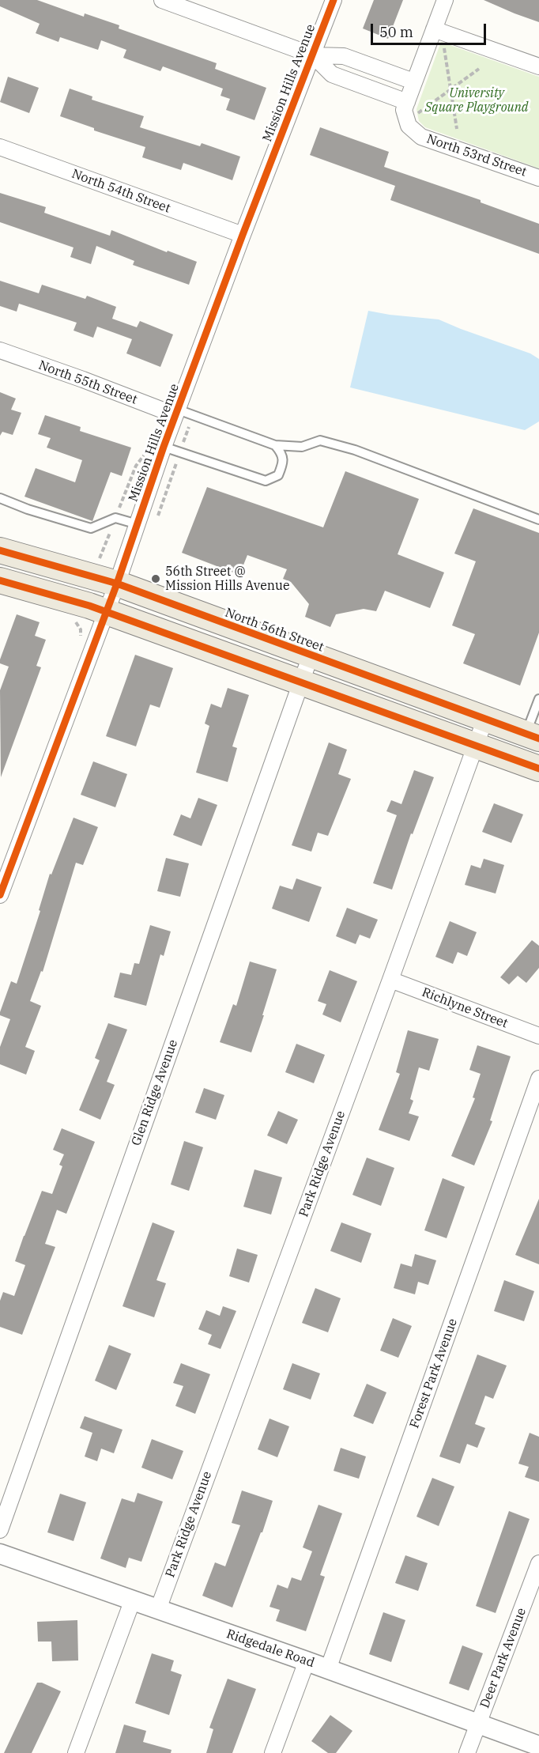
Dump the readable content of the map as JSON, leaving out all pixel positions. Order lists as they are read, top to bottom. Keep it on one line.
{"streets":{"main road":["North 56th Street"],"street":["Mission Hills Avenue","North 53rd Street","North 54th Street","North 55th Street","Richlyne Street","Glen Ridge Avenue","Park Ridge Avenue","Forest Park Avenue","Ridgedale Road","Deer Park Avenue"]},"crossings":[["Mission Hills Avenue","North 54th Street"],["Mission Hills Avenue","North 55th Street"],["Mission Hills Avenue","North 56th Street"],["North 56th Street","Glen Ridge Avenue"],["North 56th Street","Park Ridge Avenue"],["Richlyne Street","Park Ridge Avenue"],["Park Ridge Avenue","Ridgedale Road"],["Forest Park Avenue","Ridgedale Road"],["Ridgedale Road","Deer Park Avenue"]],"parks":["University Square Playground"],"places":["56th Street @ Mission Hills Avenue"],"scale_bar":"50 m"}
